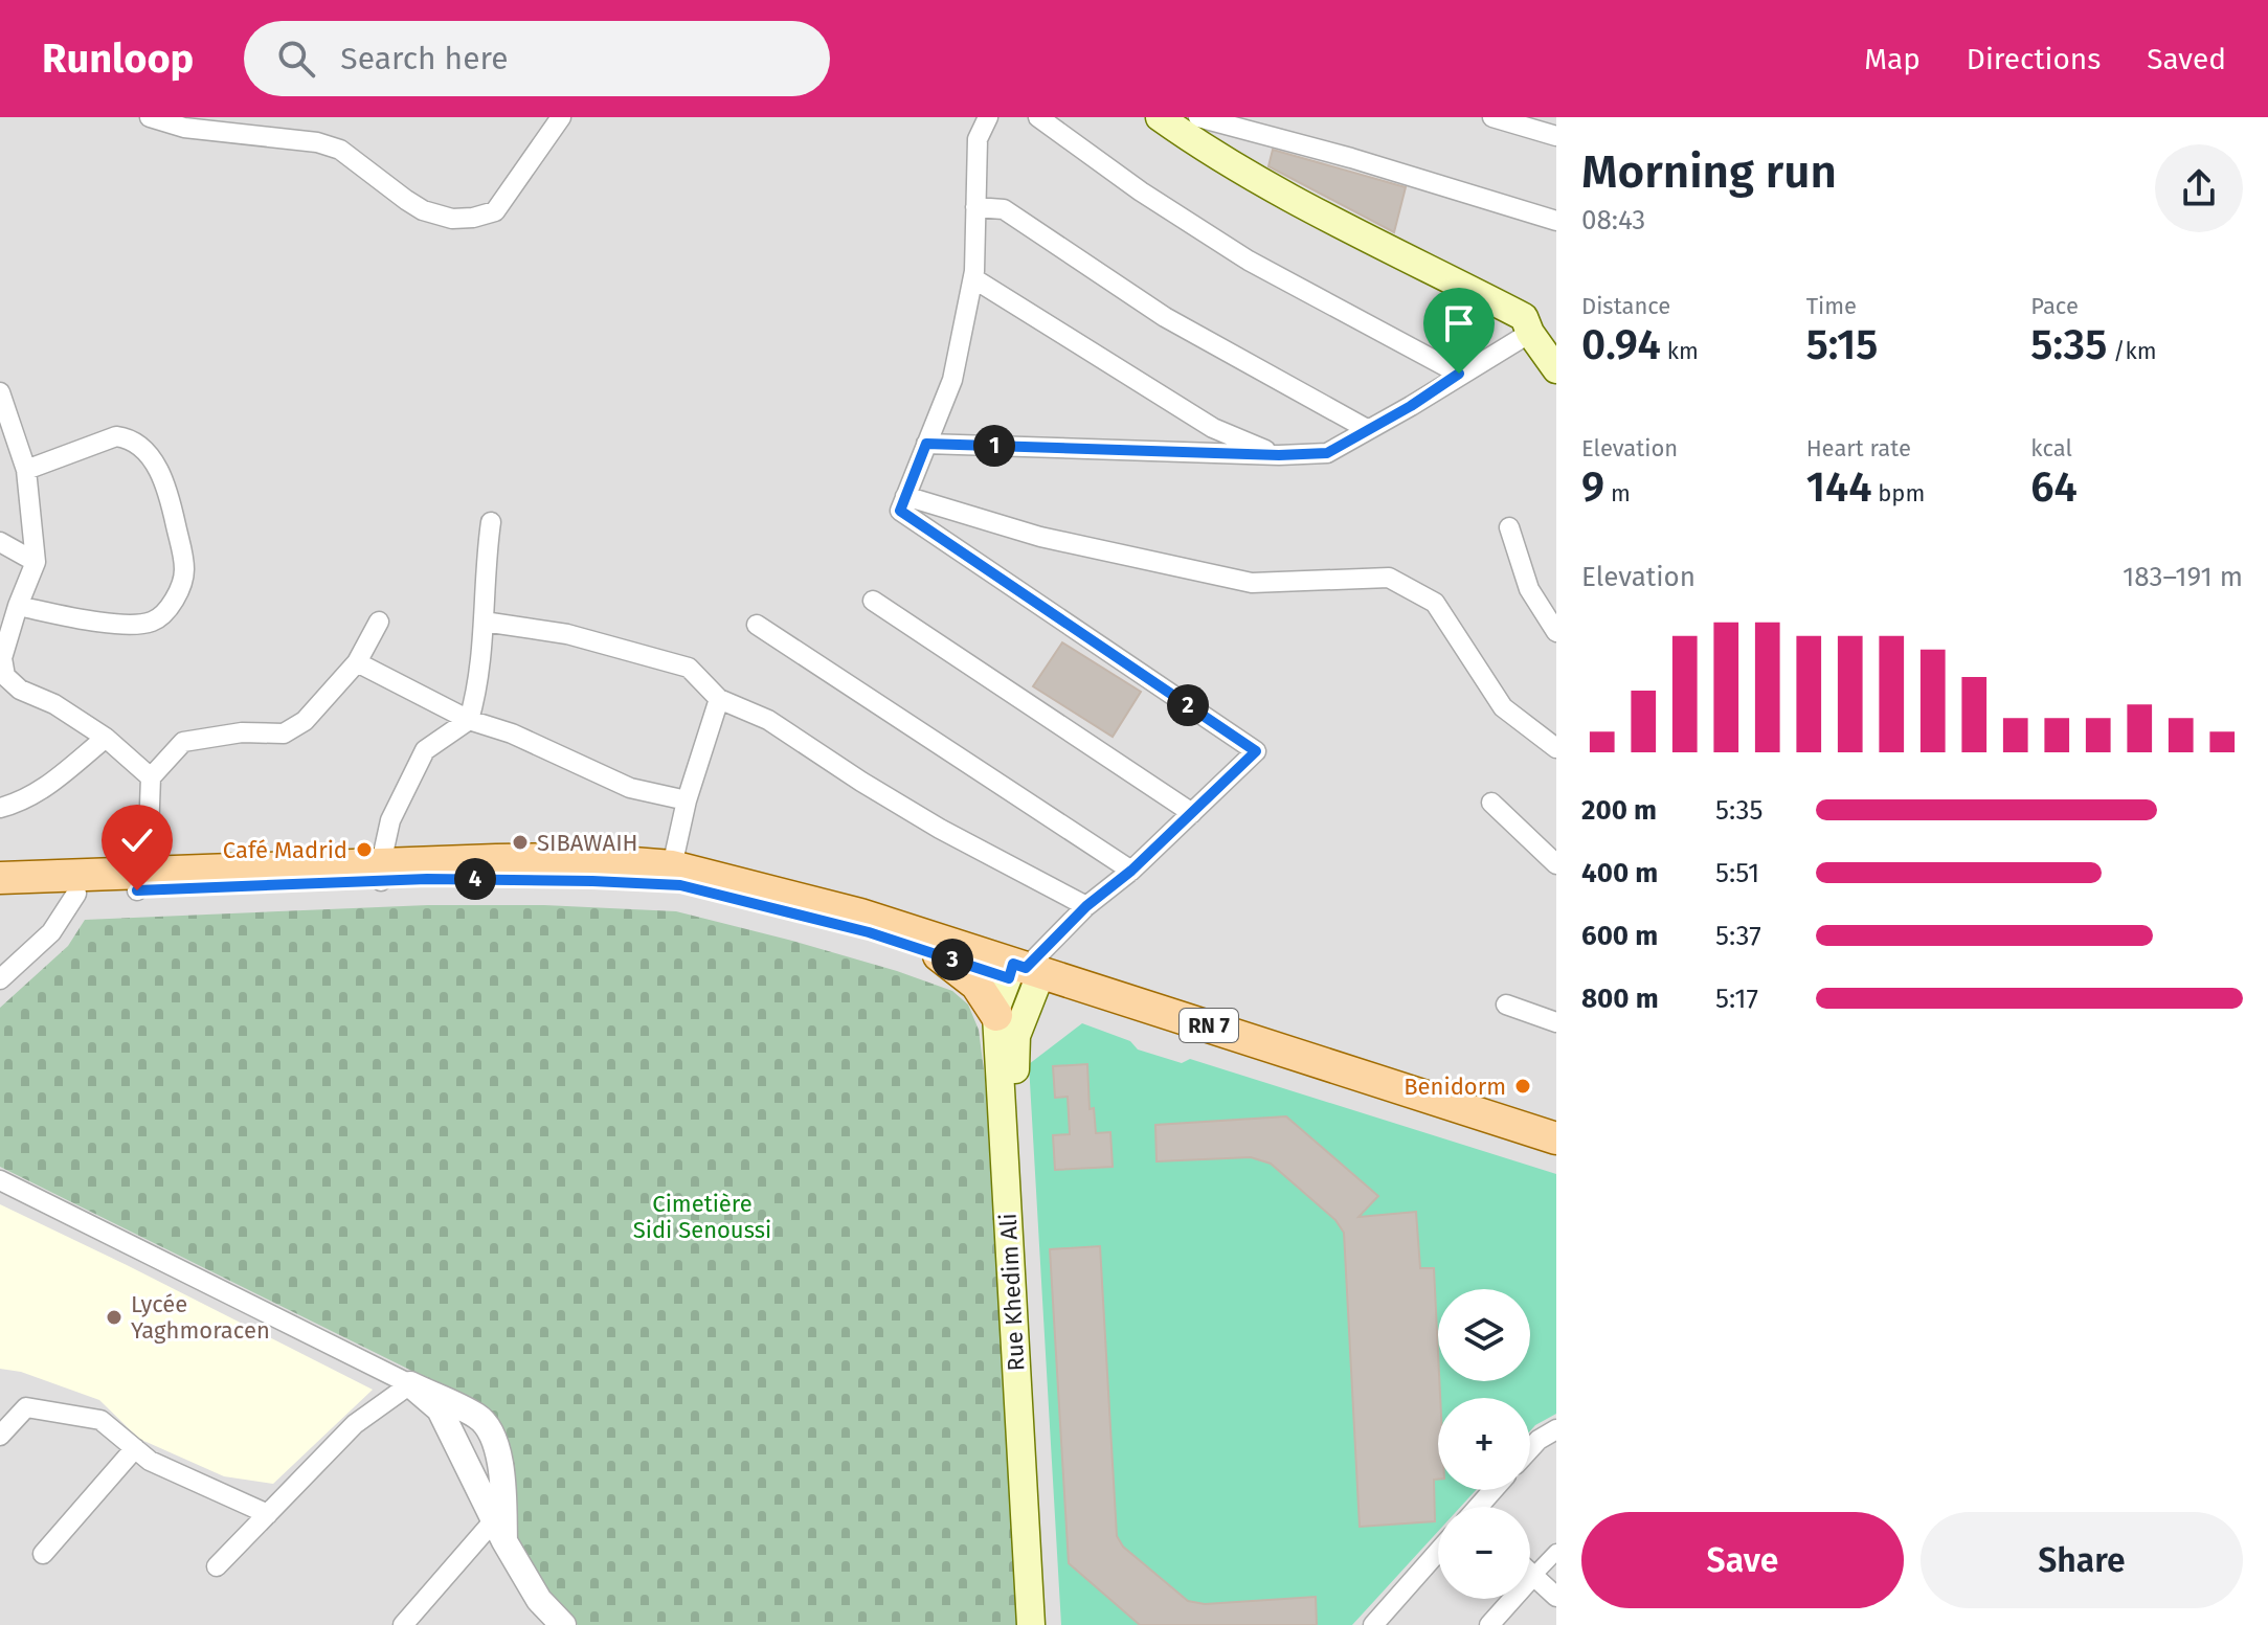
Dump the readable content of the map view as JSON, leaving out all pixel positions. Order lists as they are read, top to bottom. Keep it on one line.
{"streets":{"main road":["RN 7","Rue Khedim Ali"]},"crossings":[["RN 7","Rue Khedim Ali"]],"parks":["Cimetière Sidi Senoussi"],"places":["SIBAWAIH","Café Madrid","Benidorm","Lycée Yaghmoracen"],"page":{"header":"Runloop","search":"Search here","nav":["Map","Directions","Saved"],"heading":["Morning run","08:43"],"stats":[["Distance","0.94 km"],["Time","5:15"],["Pace","5:35 /km"],["Elevation","9 m"],["Heart rate","144 bpm"],["kcal","64"]],"pins":["1","2","4","3"],"chart":["Elevation","183–191 m"],"list":[{"name":"200 m","note":"5:35"},{"name":"400 m","note":"5:51"},{"name":"600 m","note":"5:37"},{"name":"800 m","note":"5:17"}],"map_buttons":["+","−"],"buttons":["Save","Share"]}}
